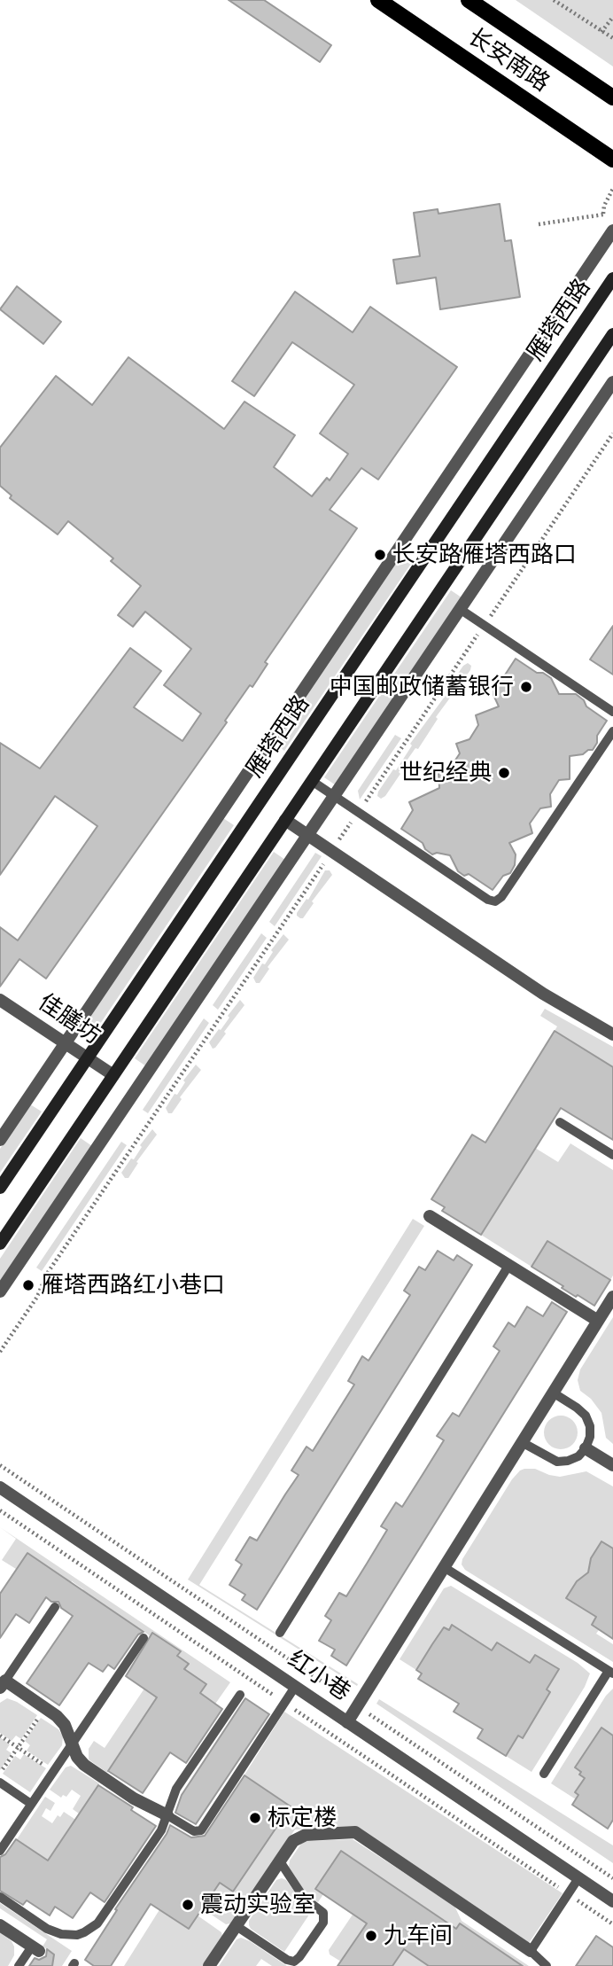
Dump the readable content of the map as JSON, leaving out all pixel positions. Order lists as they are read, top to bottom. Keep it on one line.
{"streets":{"main road":["长安南路","雁塔西路"],"street":["佳膳坊","红小巷"]},"crossings":[["雁塔西路","佳膳坊"]],"places":["长安路雁塔西路口","中国邮政储蓄银行","世纪经典","雁塔西路红小巷口","标定楼","震动实验室","九车间"]}
